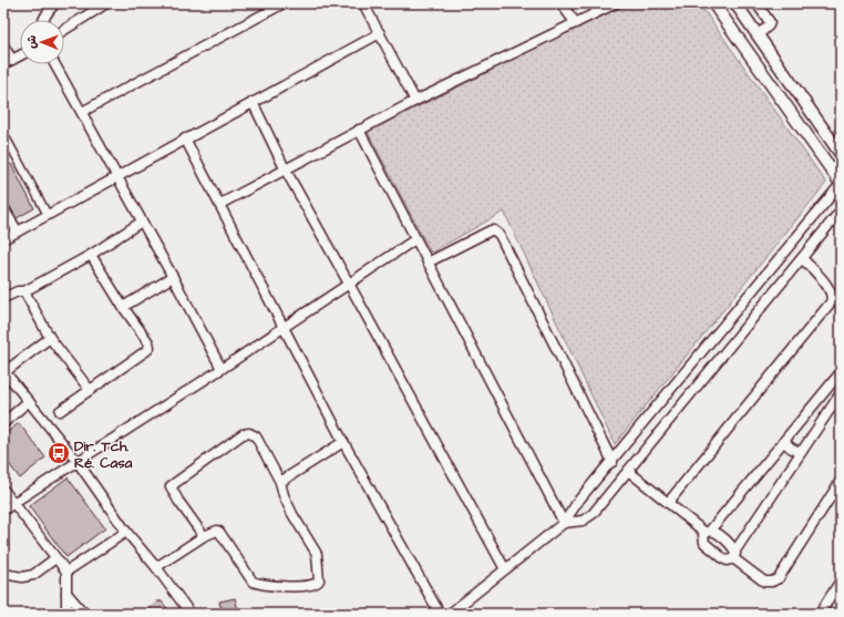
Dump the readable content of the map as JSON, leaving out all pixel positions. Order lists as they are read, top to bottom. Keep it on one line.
{"places":{"bus stop":["Dir. Tch. Ré. Casa"]},"north":"left"}
